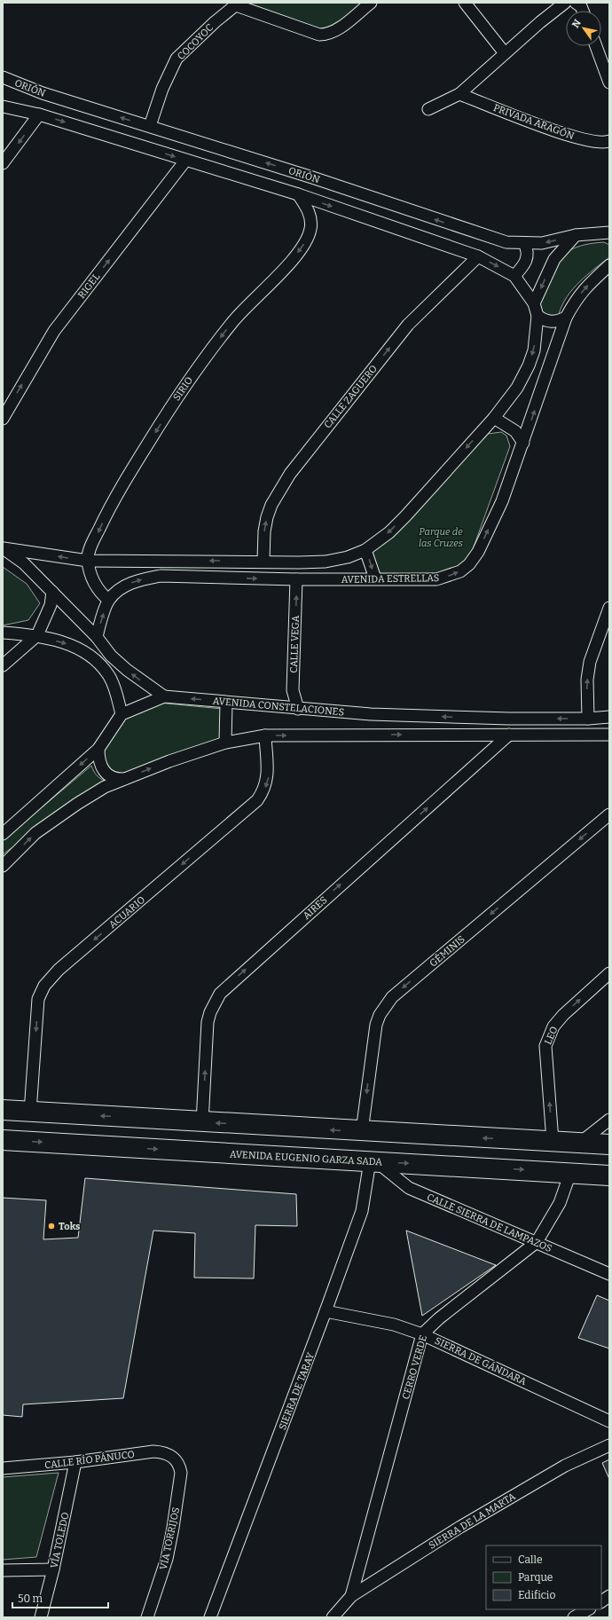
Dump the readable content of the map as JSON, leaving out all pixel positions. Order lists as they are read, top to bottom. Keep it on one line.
{"streets":{"highway":["AVENIDA EUGENIO GARZA SADA"],"street":["COCOYOC","ORIÓN","PRIVADA ARAGÓN","RIGEL","SIRIO","CALLE ZAGUERO","AVENIDA ESTRELLAS","CALLE VEGA","AVENIDA CONSTELACIONES","AIRES","ACUARIO","GÉMINIS","LEO","CALLE SIERRA DE LAMPAZOS","SIERRA DE GÁNDARA","CERRO VERDE","SIERRA DE TARAY","CALLE RÍO PÁNUCO","SIERRA DE LA MARTA","VÍA TORRIJOS","VÍA TOLEDO"]},"crossings":[["COCOYOC","ORIÓN"],["AVENIDA ESTRELLAS","CALLE VEGA"],["CALLE VEGA","AVENIDA CONSTELACIONES"],["AVENIDA EUGENIO GARZA SADA","CALLE SIERRA DE LAMPAZOS"],["AVENIDA EUGENIO GARZA SADA","CERRO VERDE"],["AVENIDA EUGENIO GARZA SADA","SIERRA DE TARAY"],["CALLE SIERRA DE LAMPAZOS","CERRO VERDE"],["CALLE SIERRA DE LAMPAZOS","SIERRA DE TARAY"],["SIERRA DE GÁNDARA","CERRO VERDE"],["SIERRA DE GÁNDARA","SIERRA DE TARAY"],["CERRO VERDE","SIERRA DE LA MARTA"],["CALLE RÍO PÁNUCO","VÍA TORRIJOS"],["CALLE RÍO PÁNUCO","VÍA TOLEDO"]],"one_way":["RIGEL","SIRIO","CALLE ZAGUERO","CALLE VEGA","AIRES","ACUARIO","GÉMINIS","LEO"],"parks":["Parque de las Cruzes"],"places":["Toks"],"legend":["Calle","Parque","Edificio"],"scale_bar":"50 m","north":"top left"}
